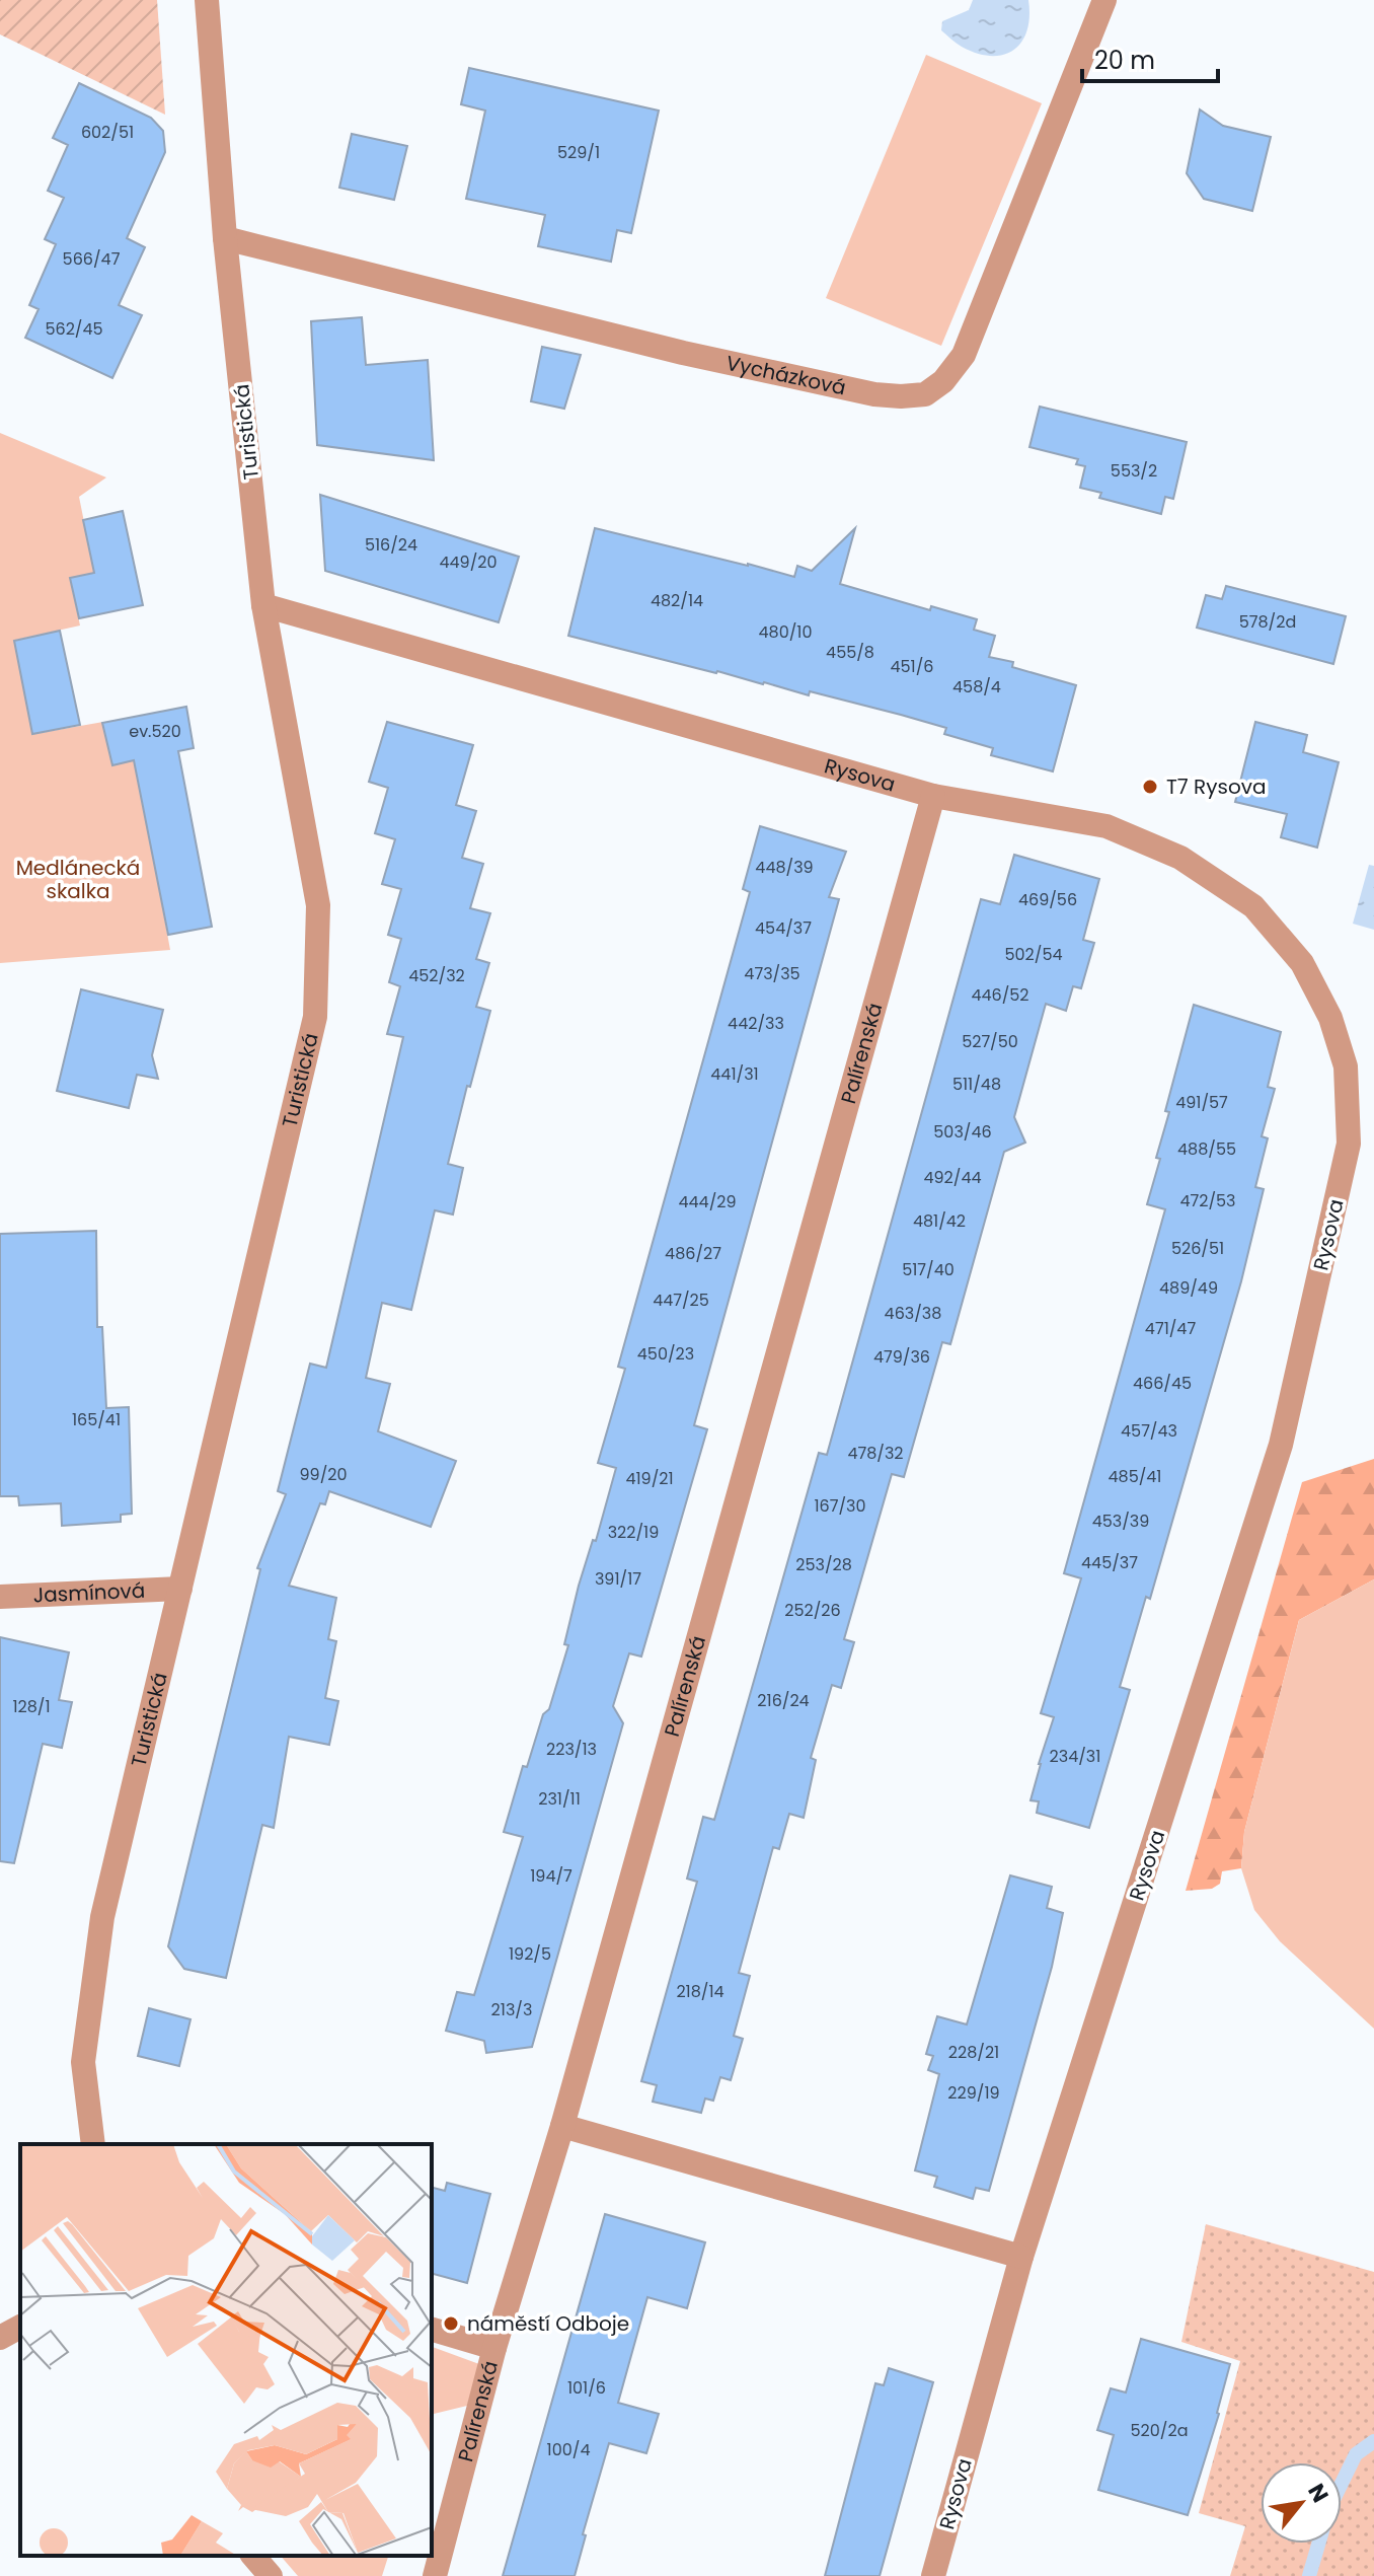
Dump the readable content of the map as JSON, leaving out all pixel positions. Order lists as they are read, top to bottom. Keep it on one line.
{"streets":{"street":["Vycházková","Turistická","Rysova","Palírenská","Jasmínová"]},"crossings":[["Vycházková","Turistická"],["Turistická","Rysova"],["Turistická","Jasmínová"],["Rysova","Palírenská"]],"parks":["Medlánecká skalka"],"places":["T7 Rysova","náměstí Odboje"],"house_numbers":["602/51","529/1","566/47","562/45","553/2","516/24","449/20","482/14","578/2d","480/10","455/8","451/6","458/4","ev.520","448/39","469/56","454/37","502/54","473/35","452/32","446/52","442/33","527/50","441/31","511/48","491/57","503/46","488/55","492/44","472/53","444/29","481/42","526/51","486/27","517/40","489/49","447/25","463/38","471/47","450/23","479/36","466/45","165/41","457/43","478/32","99/20","485/41","419/21","167/30","453/39","322/19","445/37","253/28","391/17","252/26","216/24","128/1","223/13","234/31","231/11","194/7","192/5","218/14","213/3","228/21","229/19","101/6","520/2a","100/4"],"scale_bar":"20 m","north":"top right"}
